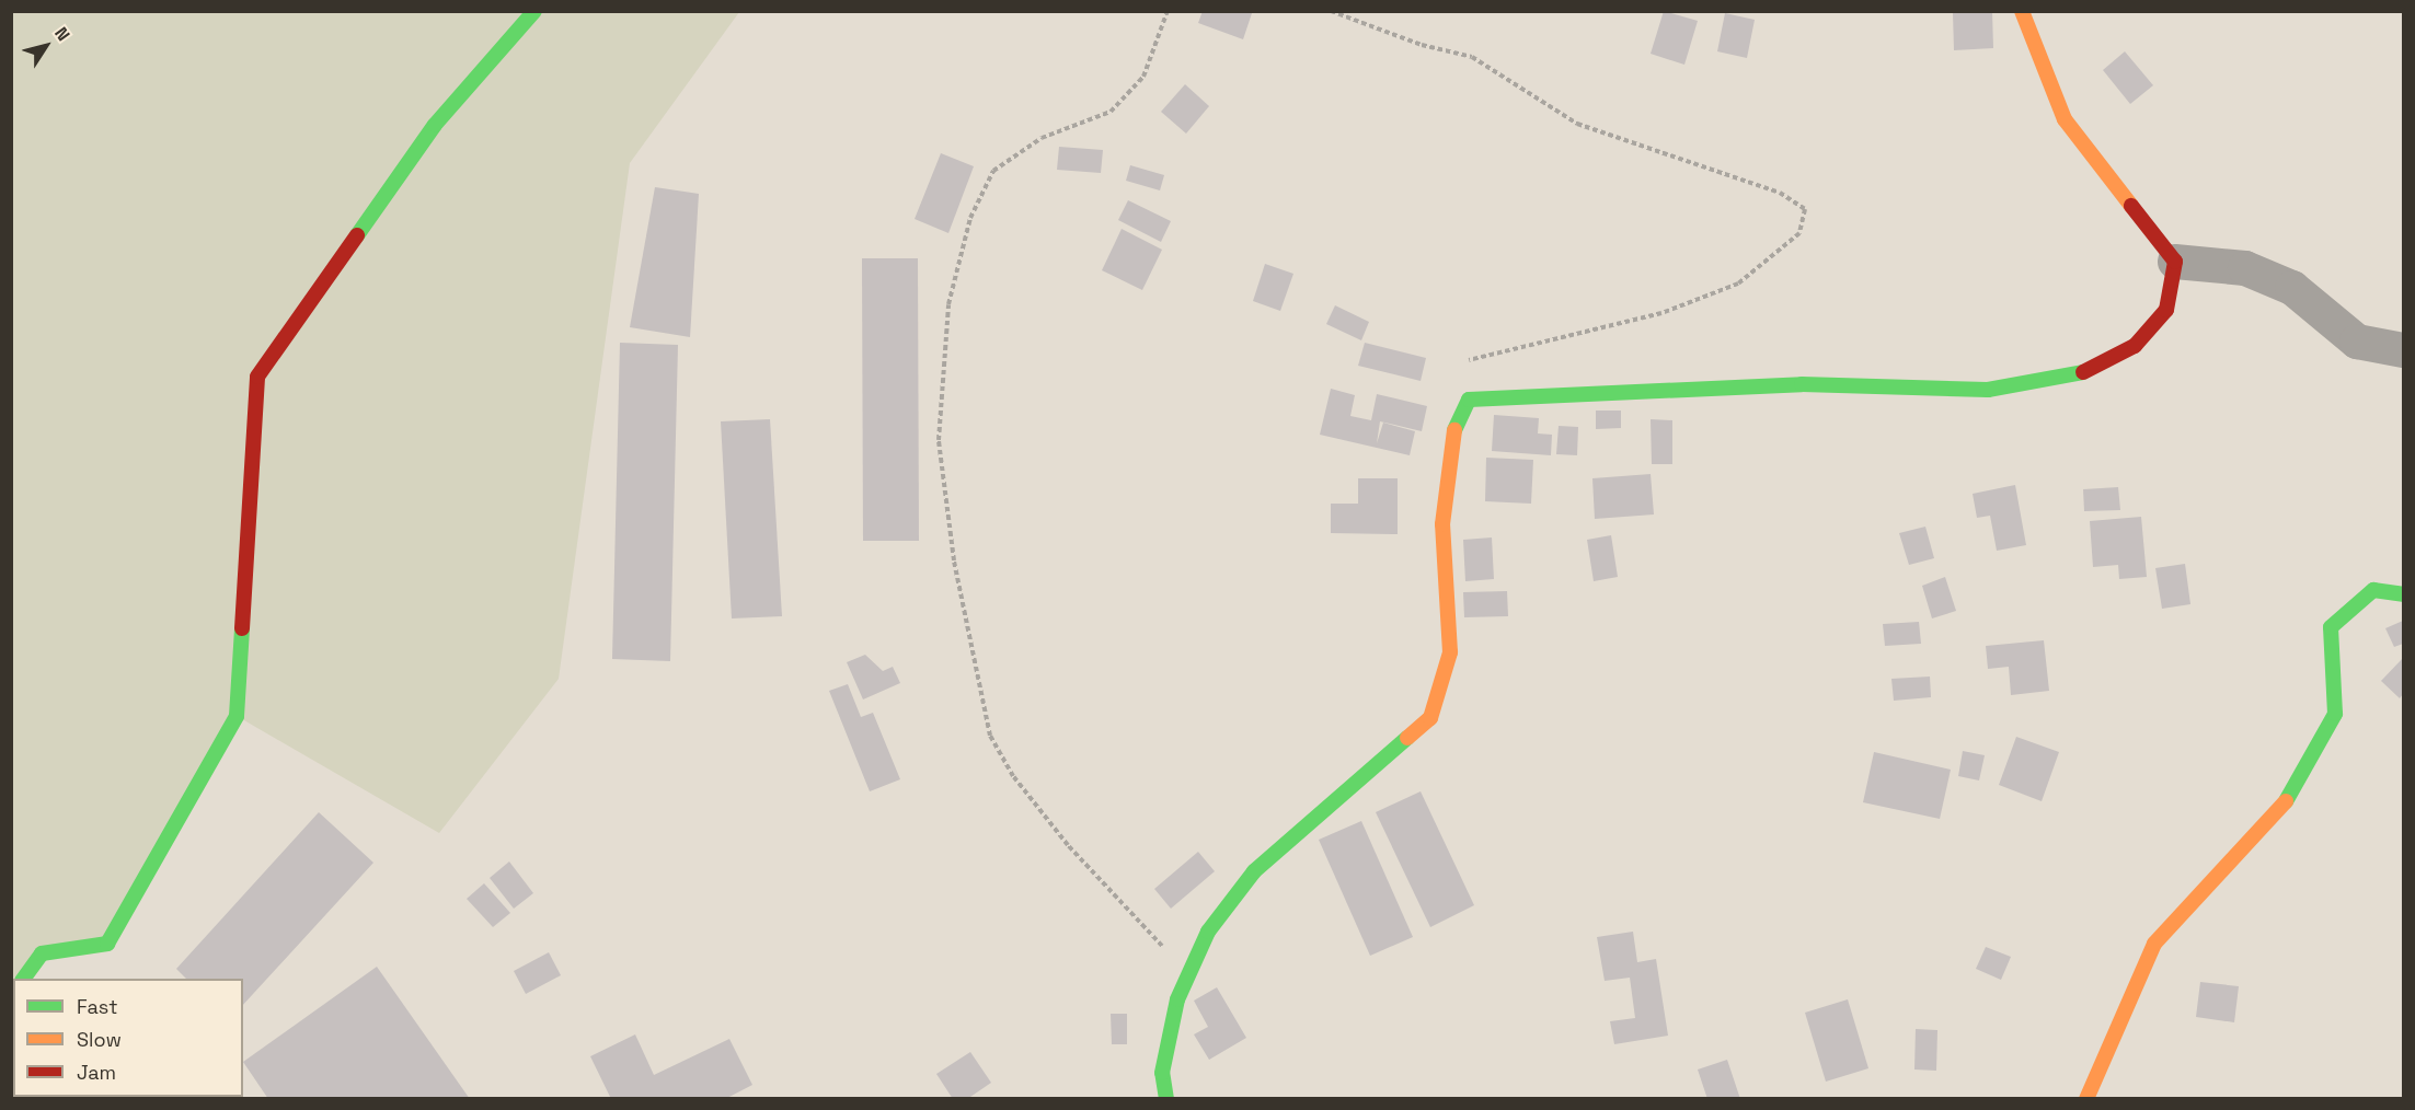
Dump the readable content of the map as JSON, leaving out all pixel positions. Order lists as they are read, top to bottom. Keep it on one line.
{"legend":["Fast","Slow","Jam"],"north":"top right"}
